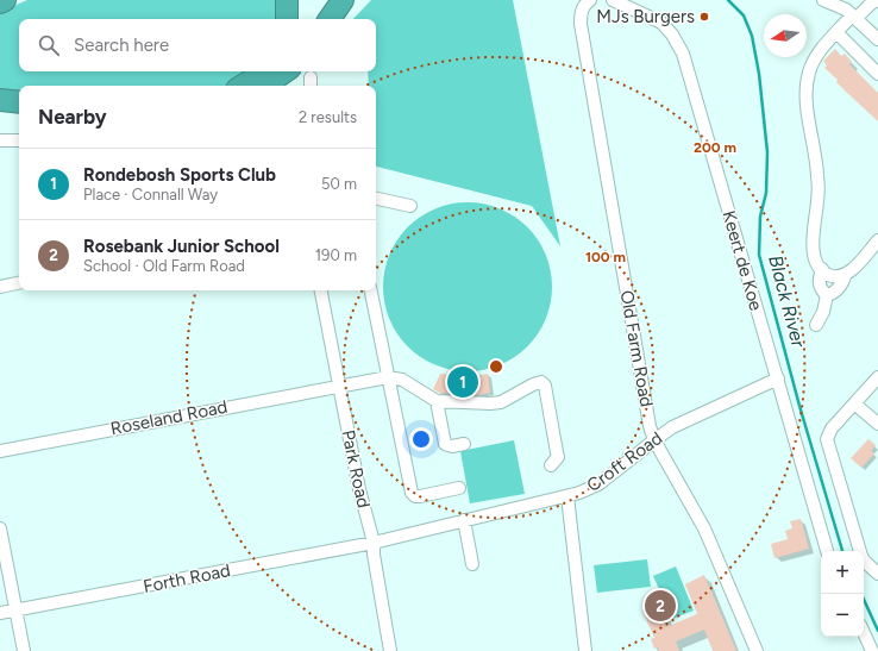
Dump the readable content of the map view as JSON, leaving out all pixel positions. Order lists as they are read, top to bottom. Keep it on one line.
{"streets":{"street":["Keert de Koe","Old Farm Road","Roseland Road","Croft Road","Park Road","Forth Road"]},"crossings":[["Keert de Koe","Croft Road"],["Old Farm Road","Croft Road"],["Roseland Road","Park Road"],["Croft Road","Park Road"],["Croft Road","Forth Road"],["Park Road","Forth Road"]],"water":["Black River"],"places":["MJs Burgers"],"north":"left","page":{"search":"Search here","heading":["Nearby","2 results"],"list":[{"mark":"1","name":"Rondebosh Sports Club","note":"Place · Connall Way","value":"50 m"},{"mark":"2","name":"Rosebank Junior School","note":"School · Old Farm Road","value":"190 m"}],"pins":["1","2"],"map_buttons":["+","−"]},"rings":["200 m","100 m"]}
